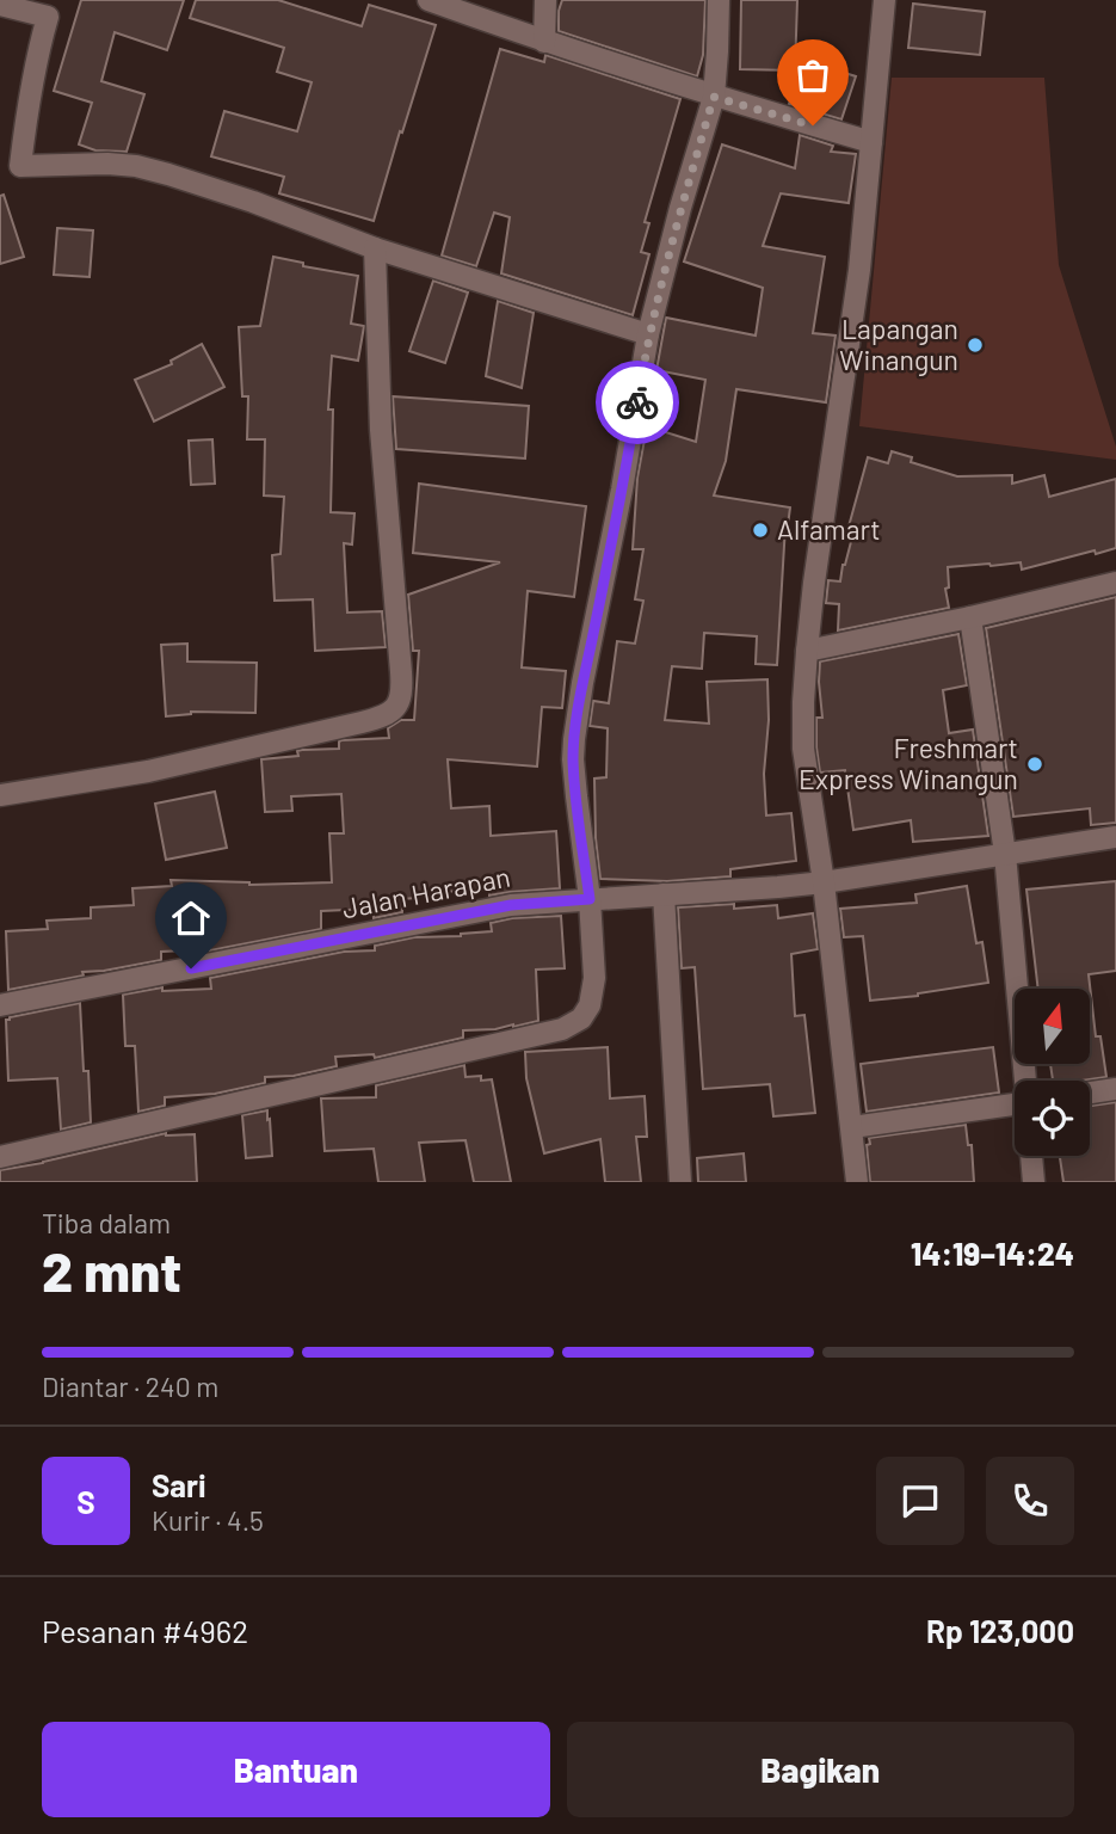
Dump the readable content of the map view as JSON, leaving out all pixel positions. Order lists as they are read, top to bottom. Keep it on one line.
{"streets":{"street":["Jalan Harapan"]},"places":["Lapangan Winangun","Alfamart","Freshmart Express Winangun"],"north":"top","page":{"heading":["2 mnt","Tiba dalam","14:19–14:24"],"panel":["Sari","Kurir · 4.5","Pesanan #4962","Rp 123,000"],"bar":"Diantar · 240 m","round":"S","buttons":["Bantuan","Bagikan"]}}
